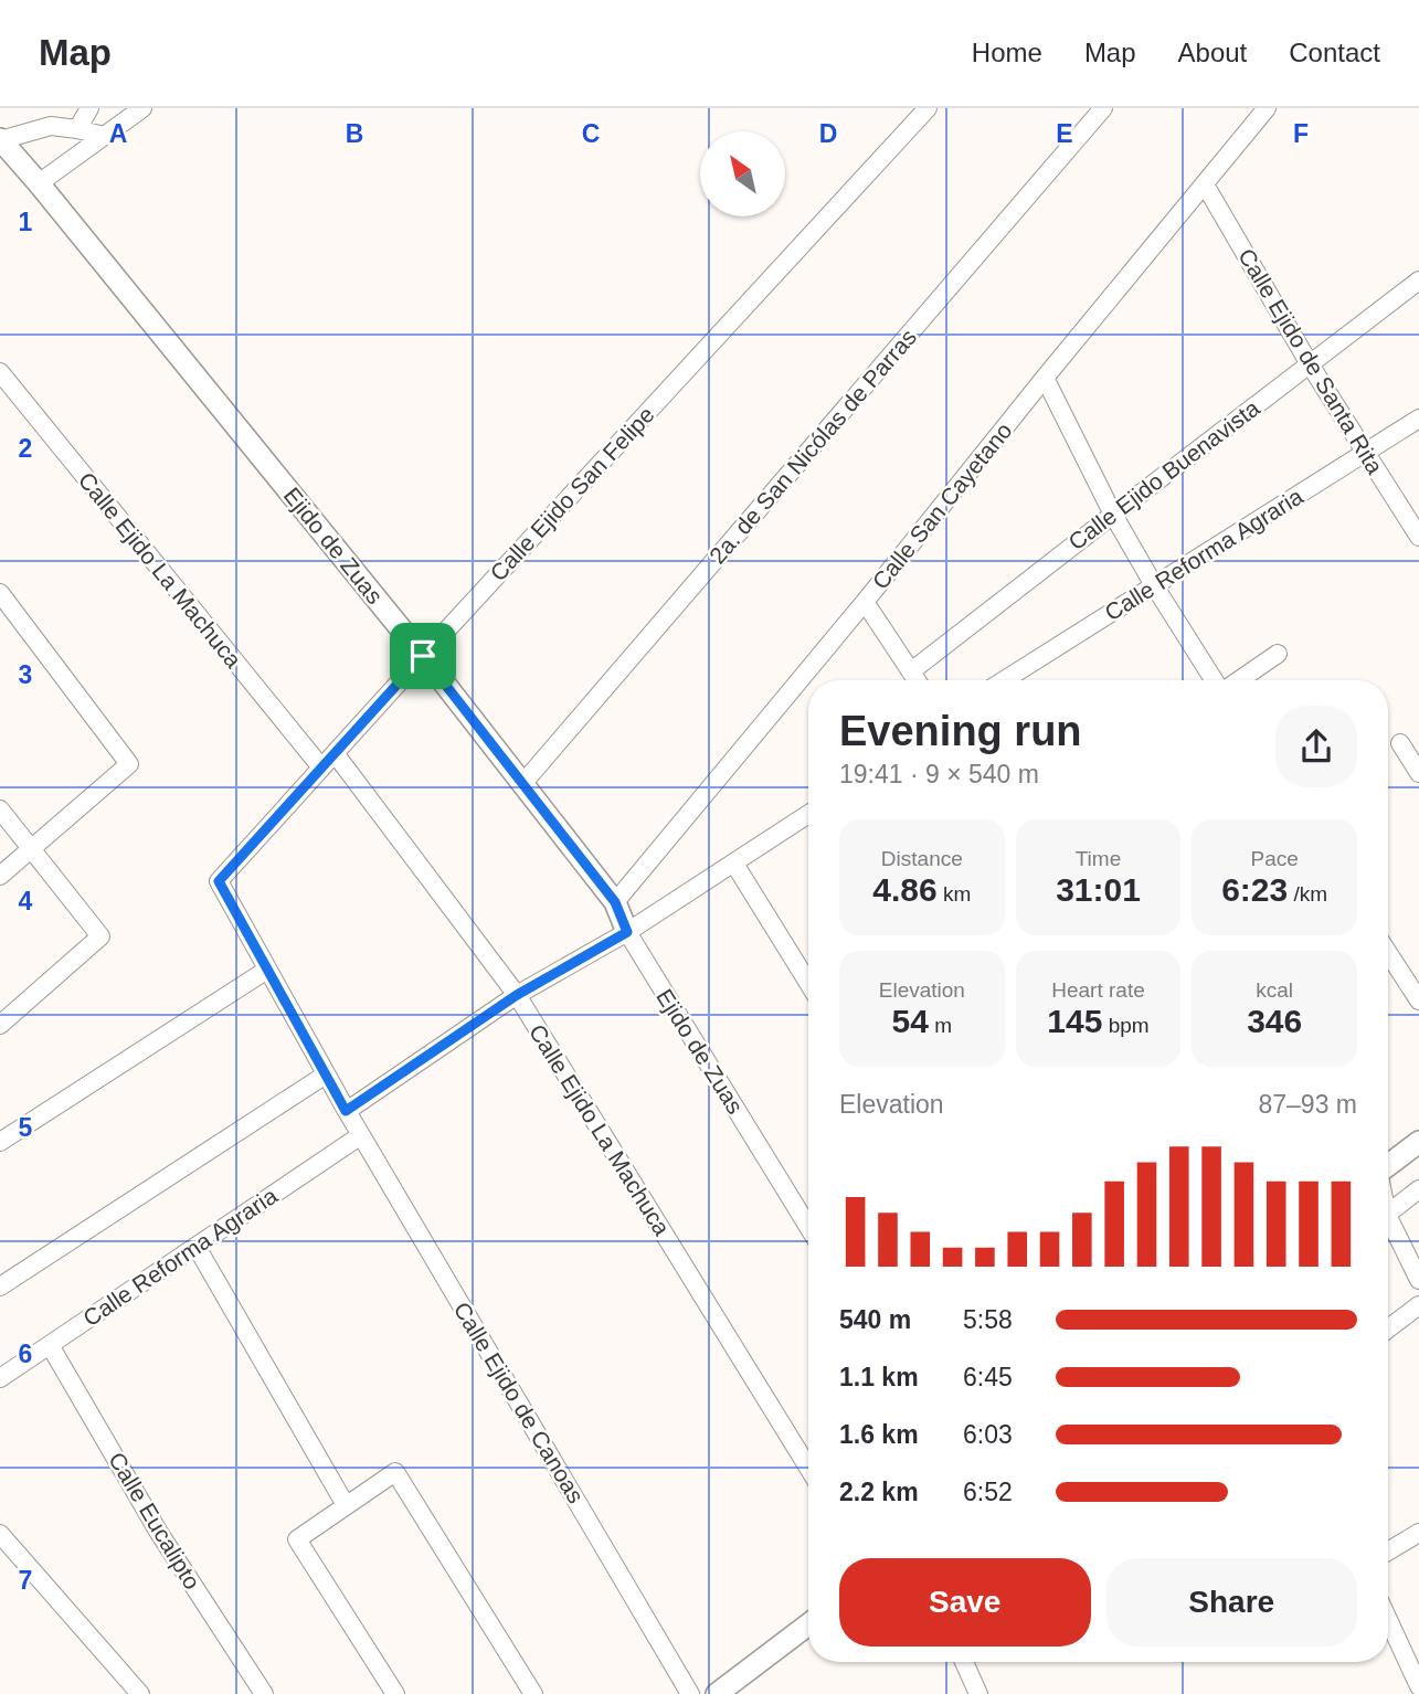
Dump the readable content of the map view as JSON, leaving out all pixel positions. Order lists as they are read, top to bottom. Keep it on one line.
{"streets":{"street":["Calle Ejido de Santa Rita","2a. de San Nicólas de Parras","Calle Ejido Buenavista","Calle Ejido San Felipe","Calle San Cayetano","Ejido de Zuas","Calle Reforma Agraria","Calle Ejido La Machuca","Calle Ejido de Canoas","Calle Eucalipto"]},"crossings":[["Calle Ejido de Santa Rita","Calle Ejido Buenavista"],["Calle Ejido de Santa Rita","Calle San Cayetano"],["Calle Ejido de Santa Rita","Calle Reforma Agraria"],["2a. de San Nicólas de Parras","Ejido de Zuas"],["Calle Ejido San Felipe","Ejido de Zuas"],["Calle Ejido San Felipe","Calle Ejido La Machuca"],["Calle Ejido San Felipe","Calle Ejido de Canoas"],["Calle San Cayetano","Ejido de Zuas"],["Calle Reforma Agraria","Calle Ejido de Canoas"],["Calle Reforma Agraria","Calle Eucalipto"]],"north":"top left","page":{"header":"Map","nav":["Home","Map","About","Contact"],"heading":["Evening run","19:41 · 9 × 540 m"],"stats":[["Distance","4.86 km"],["Time","31:01"],["Pace","6:23 /km"],["Elevation","54 m"],["Heart rate","145 bpm"],["kcal","346"]],"chart":["Elevation","87–93 m"],"list":[{"name":"540 m","note":"5:58"},{"name":"1.1 km","note":"6:45"},{"name":"1.6 km","note":"6:03"},{"name":"2.2 km","note":"6:52"}],"buttons":["Save","Share"]},"grid":{"columns":["A","B","C","D","E","F"],"rows":["1","2","3","4","5","6","7"]}}
